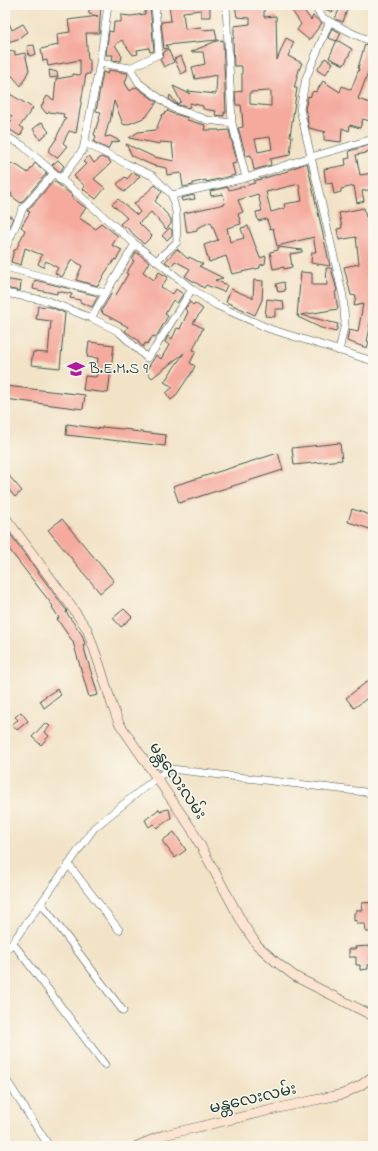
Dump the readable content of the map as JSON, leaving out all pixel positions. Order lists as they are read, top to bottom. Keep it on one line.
{"streets":{"main road":["မန္တလေးလမ်း"]},"places":{"school or university":["B.E.M.S 9"]}}
